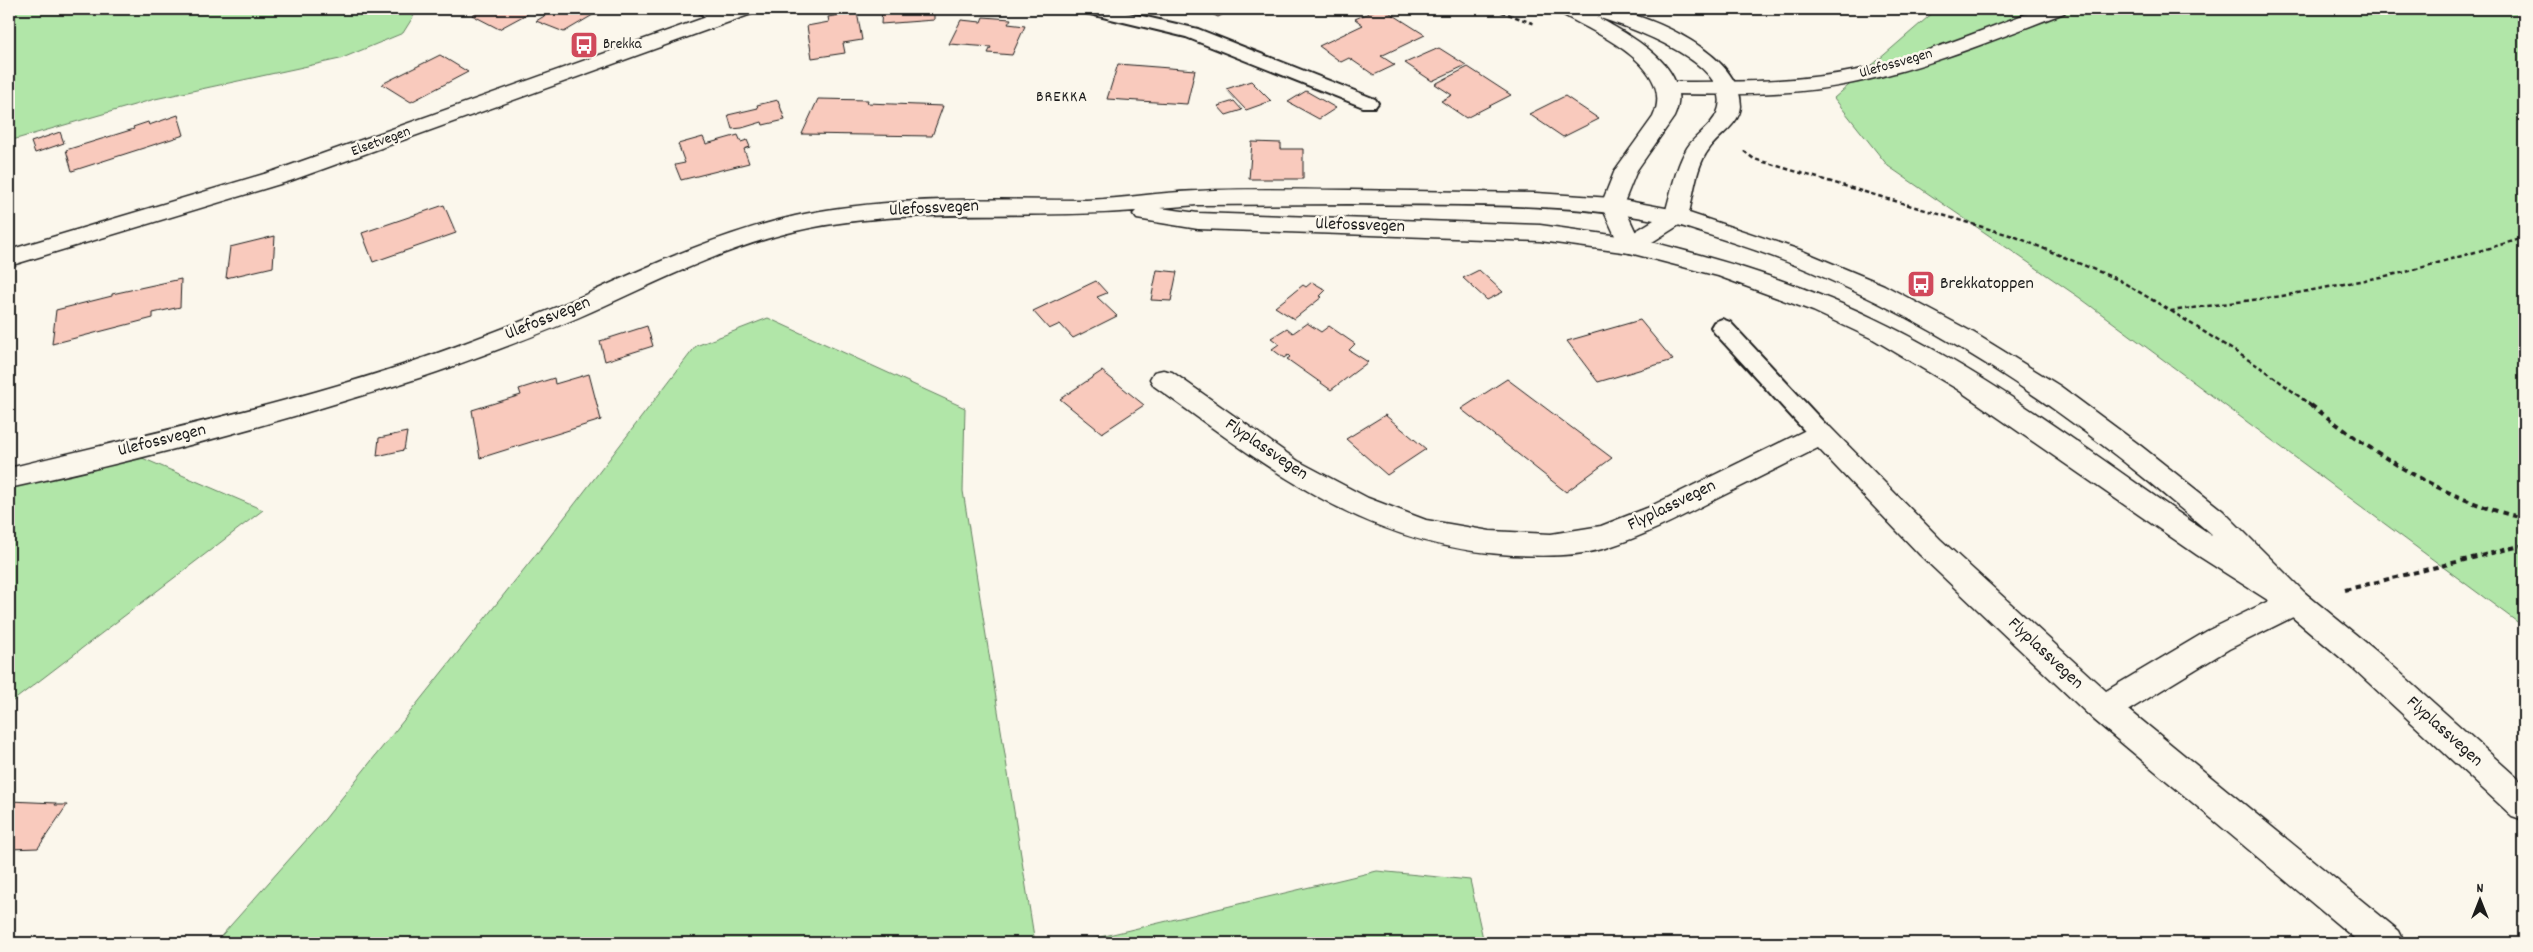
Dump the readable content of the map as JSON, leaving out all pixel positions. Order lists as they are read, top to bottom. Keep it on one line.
{"streets":{"street":["Ulefossvegen","Elsetvegen","Flyplassvegen"]},"crossings":[["Ulefossvegen","Flyplassvegen"]],"districts":["BREKKA"],"places":{"bus stop":["Brekka","Brekkatoppen"]},"north":"top"}
